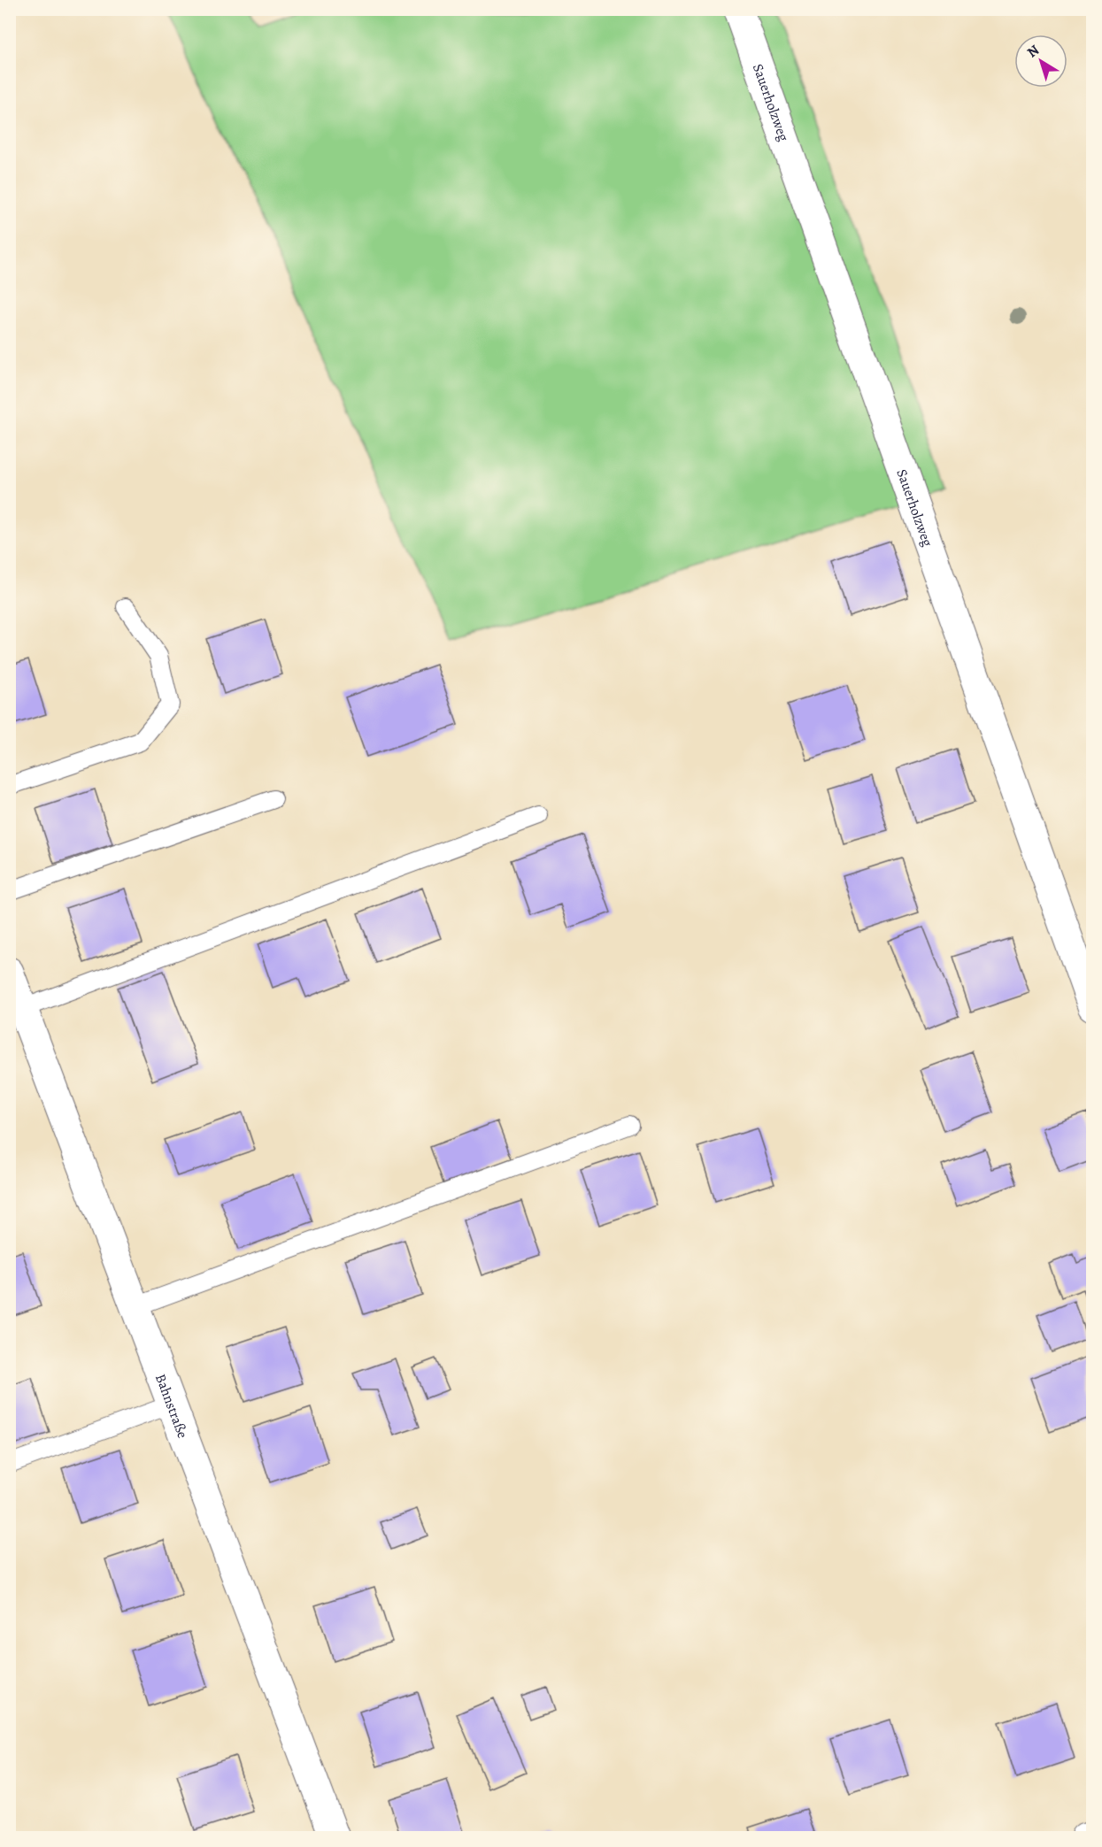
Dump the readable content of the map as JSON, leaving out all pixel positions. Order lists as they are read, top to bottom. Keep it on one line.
{"streets":{"street":["Sauerholzweg","Bahnstraße"]},"north":"top left"}
